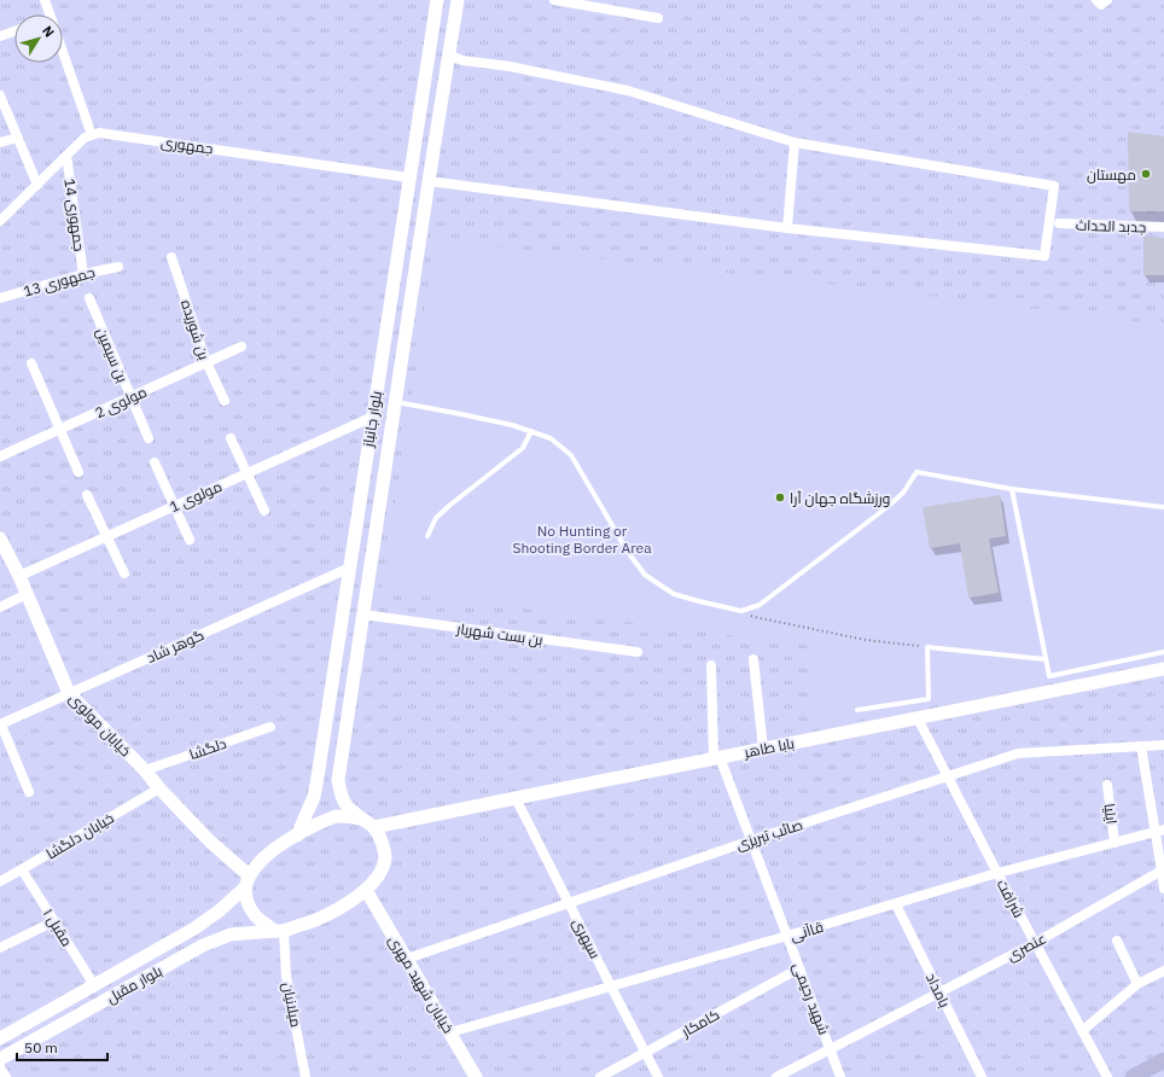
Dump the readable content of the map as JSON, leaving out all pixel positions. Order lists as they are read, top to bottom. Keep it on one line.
{"streets":{"main road":["بلوار جانباز","خیابان مولوی","بابا طاهر","بلوار مقبل","خیابان شهید مهری"],"street":["جمهوری","جمهوری 14","جدبد الحداث","جمهوری 13","بن شوریده","بن سیمین","مولوی 2","مولوی 1","بن بست شهریار","گوهر شاد","دلگشا","ایلیا","صائب تبریزی","خیابان دلگشا","شرافت","مقبل ۱","قاآنی","سپهری","عنصری","بامداد","شهید رحیمی","میلانیان","کامکار"]},"crossings":[["جمهوری","بلوار جانباز"],["جمهوری 14","جمهوری 13"],["بن شوریده","مولوی 2"],["بن سیمین","مولوی 2"],["بلوار جانباز","مولوی 1"],["بلوار جانباز","بن بست شهریار"],["بلوار جانباز","گوهر شاد"],["بلوار جانباز","خیابان مولوی"],["بلوار جانباز","بابا طاهر"],["بلوار جانباز","بلوار مقبل"],["بلوار جانباز","خیابان شهید مهری"],["بلوار جانباز","میلانیان"],["مولوی 1","خیابان مولوی"],["گوهر شاد","خیابان مولوی"],["خیابان مولوی","بابا طاهر"],["خیابان مولوی","دلگشا"],["خیابان مولوی","خیابان دلگشا"],["خیابان مولوی","بلوار مقبل"],["خیابان مولوی","خیابان شهید مهری"],["خیابان مولوی","میلانیان"],["بابا طاهر","شرافت"],["بابا طاهر","سپهری"],["بابا طاهر","بلوار مقبل"],["بابا طاهر","خیابان شهید مهری"],["بابا طاهر","شهید رحیمی"],["بابا طاهر","میلانیان"],["ایلیا","قاآنی"],["صائب تبریزی","شرافت"],["صائب تبریزی","سپهری"],["صائب تبریزی","خیابان شهید مهری"],["صائب تبریزی","شهید رحیمی"],["خیابان دلگشا","مقبل ۱"],["شرافت","قاآنی"],["شرافت","عنصری"],["مقبل ۱","بلوار مقبل"],["قاآنی","سپهری"],["قاآنی","خیابان شهید مهری"],["قاآنی","بامداد"],["قاآنی","شهید رحیمی"],["سپهری","کامکار"],["عنصری","بامداد"],["عنصری","شهید رحیمی"],["بلوار مقبل","خیابان شهید مهری"],["بلوار مقبل","میلانیان"],["خیابان شهید مهری","میلانیان"],["شهید رحیمی","کامکار"]],"parks":["No Hunting or Shooting Border Area"],"places":["مهستان","ورزشگاه جهان آرا"],"scale_bar":"50 m","north":"top right"}
